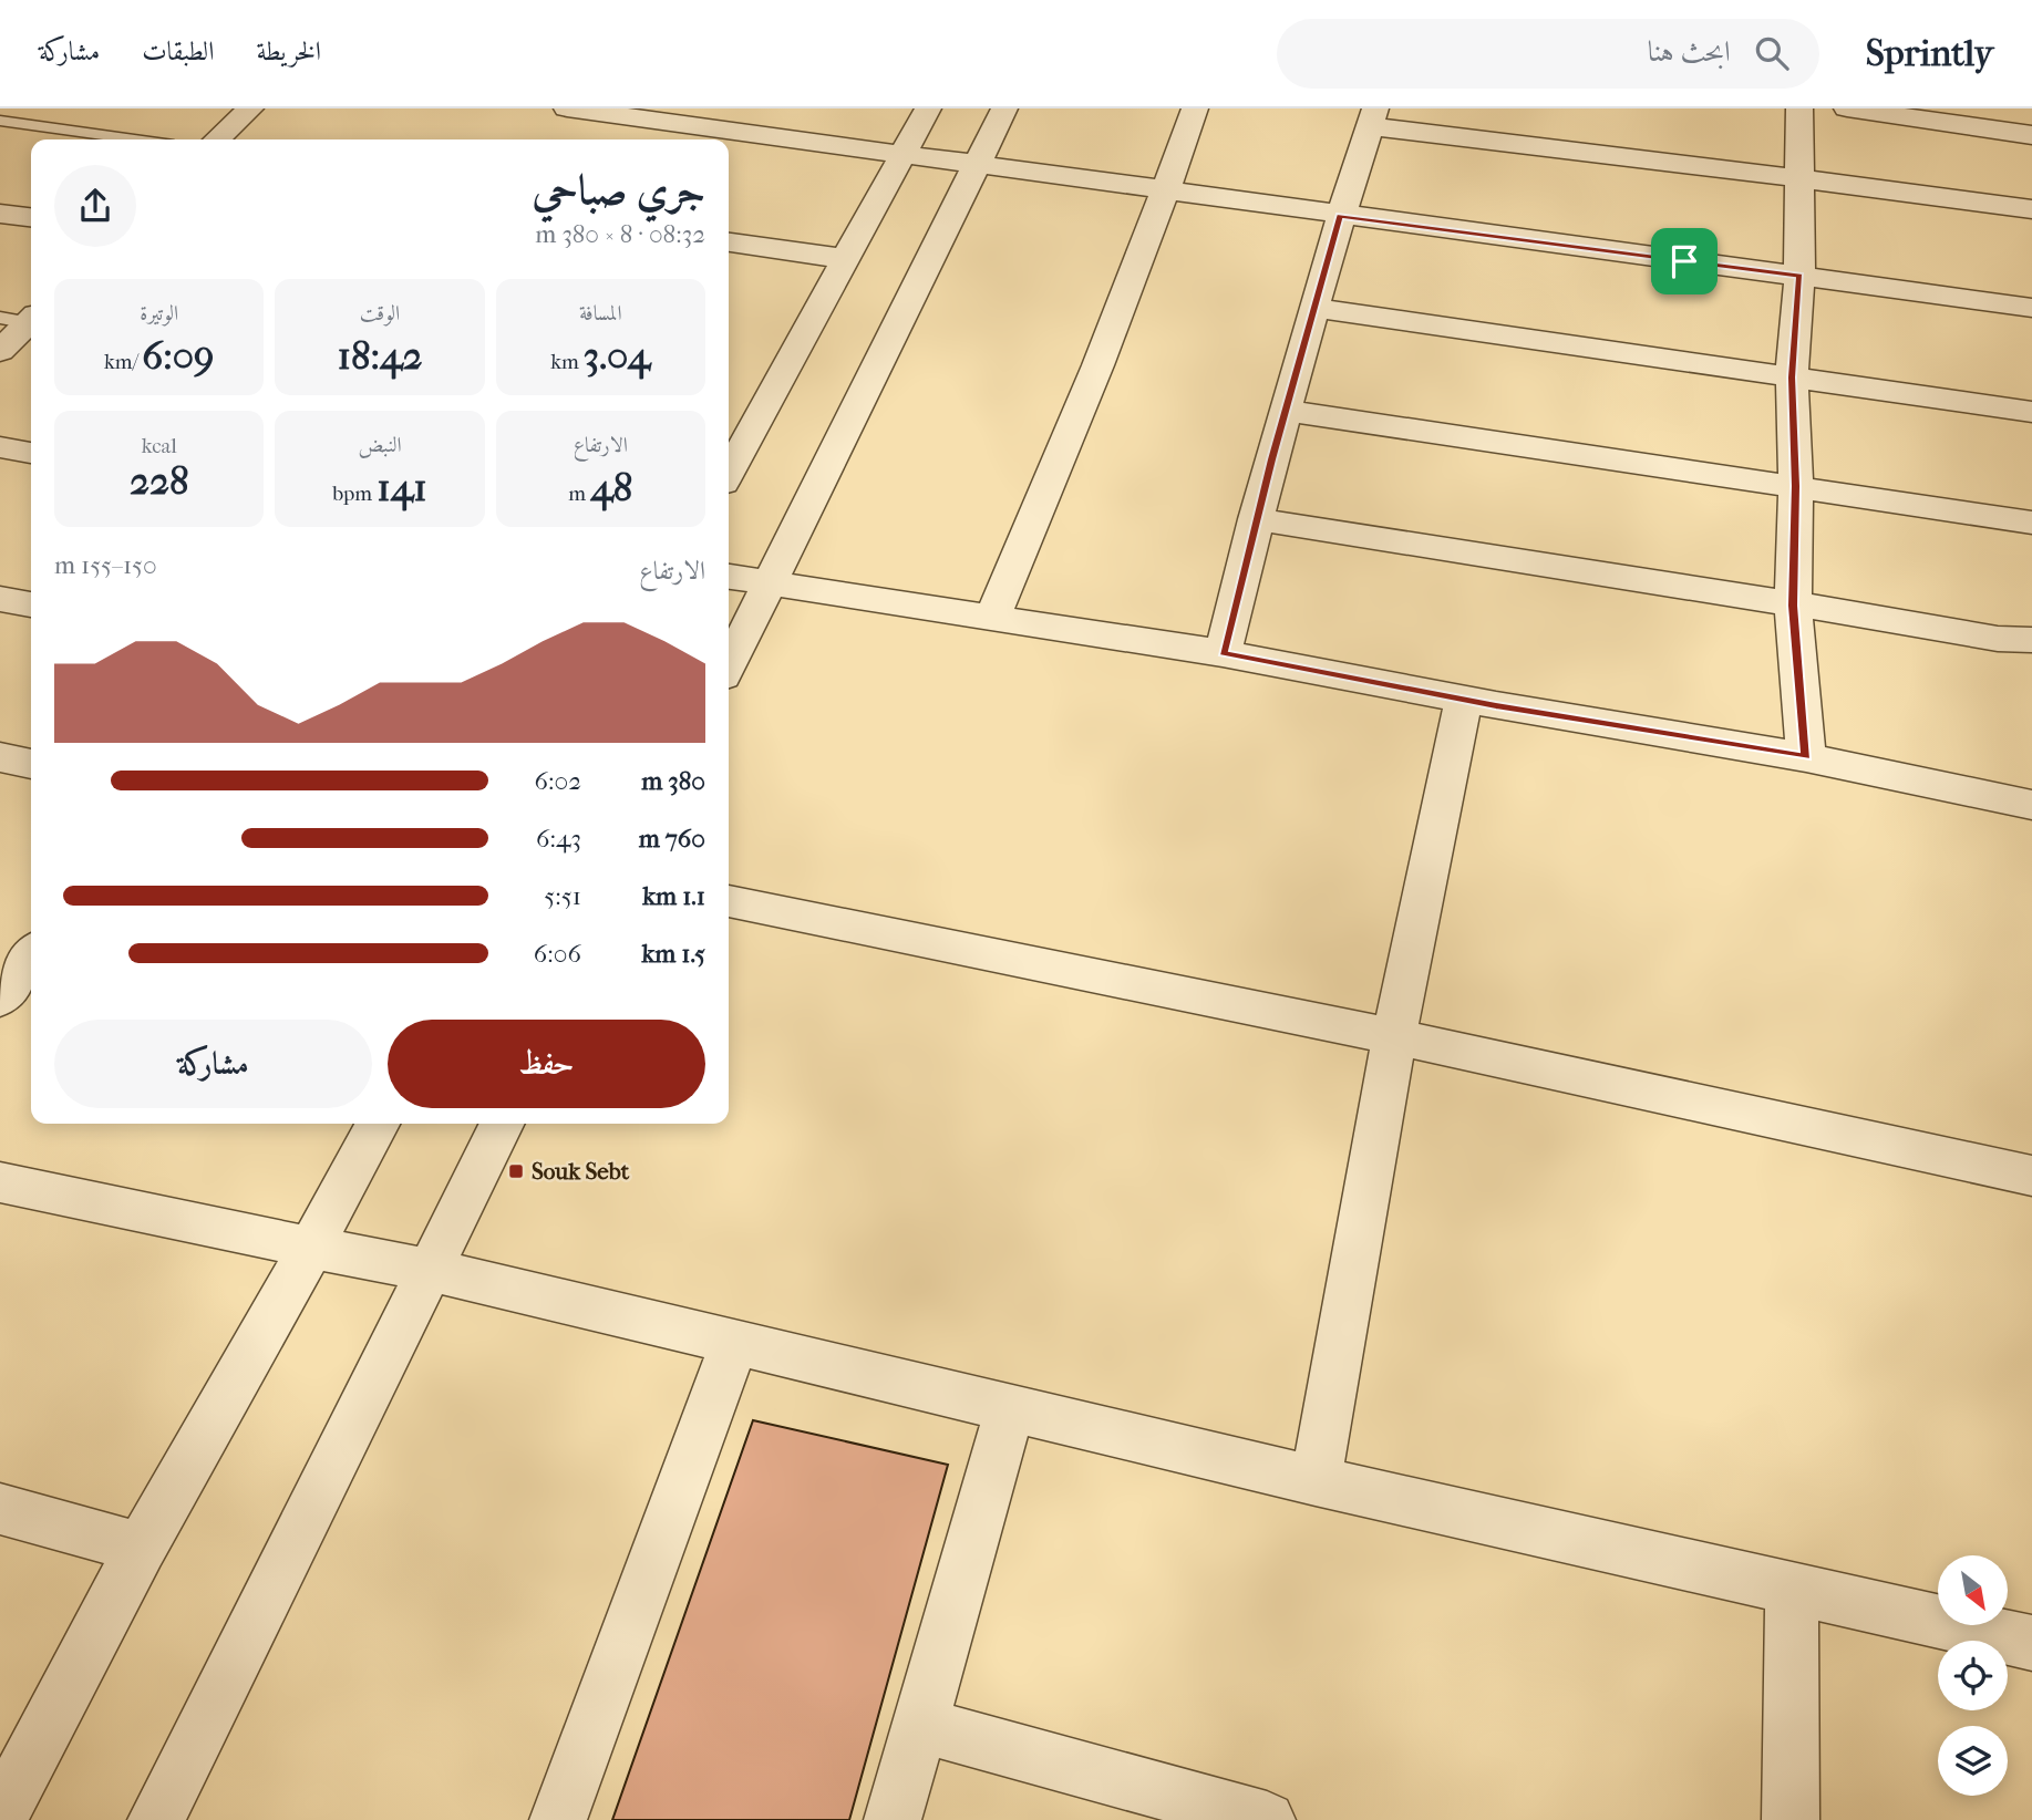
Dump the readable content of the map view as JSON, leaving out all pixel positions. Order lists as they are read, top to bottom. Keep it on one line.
{"places":{"transit":["Souk Sebt"]},"north":"bottom right","page":{"header":"Sprintly","search":"ابحث هنا","nav":["الخريطة","الطبقات","مشاركة"],"heading":["جري صباحي","08:32 · 8 × 380 m"],"stats":[["المسافة","3.04 km"],["الوقت","18:42"],["الوتيرة","6:09 /km"],["الارتفاع","48 m"],["النبض","141 bpm"],["kcal","228"]],"chart":["الارتفاع","150–155 m"],"list":[{"name":"380 m","note":"6:02"},{"name":"760 m","note":"6:43"},{"name":"1.1 km","note":"5:51"},{"name":"1.5 km","note":"6:06"}],"buttons":["حفظ","مشاركة"]}}
